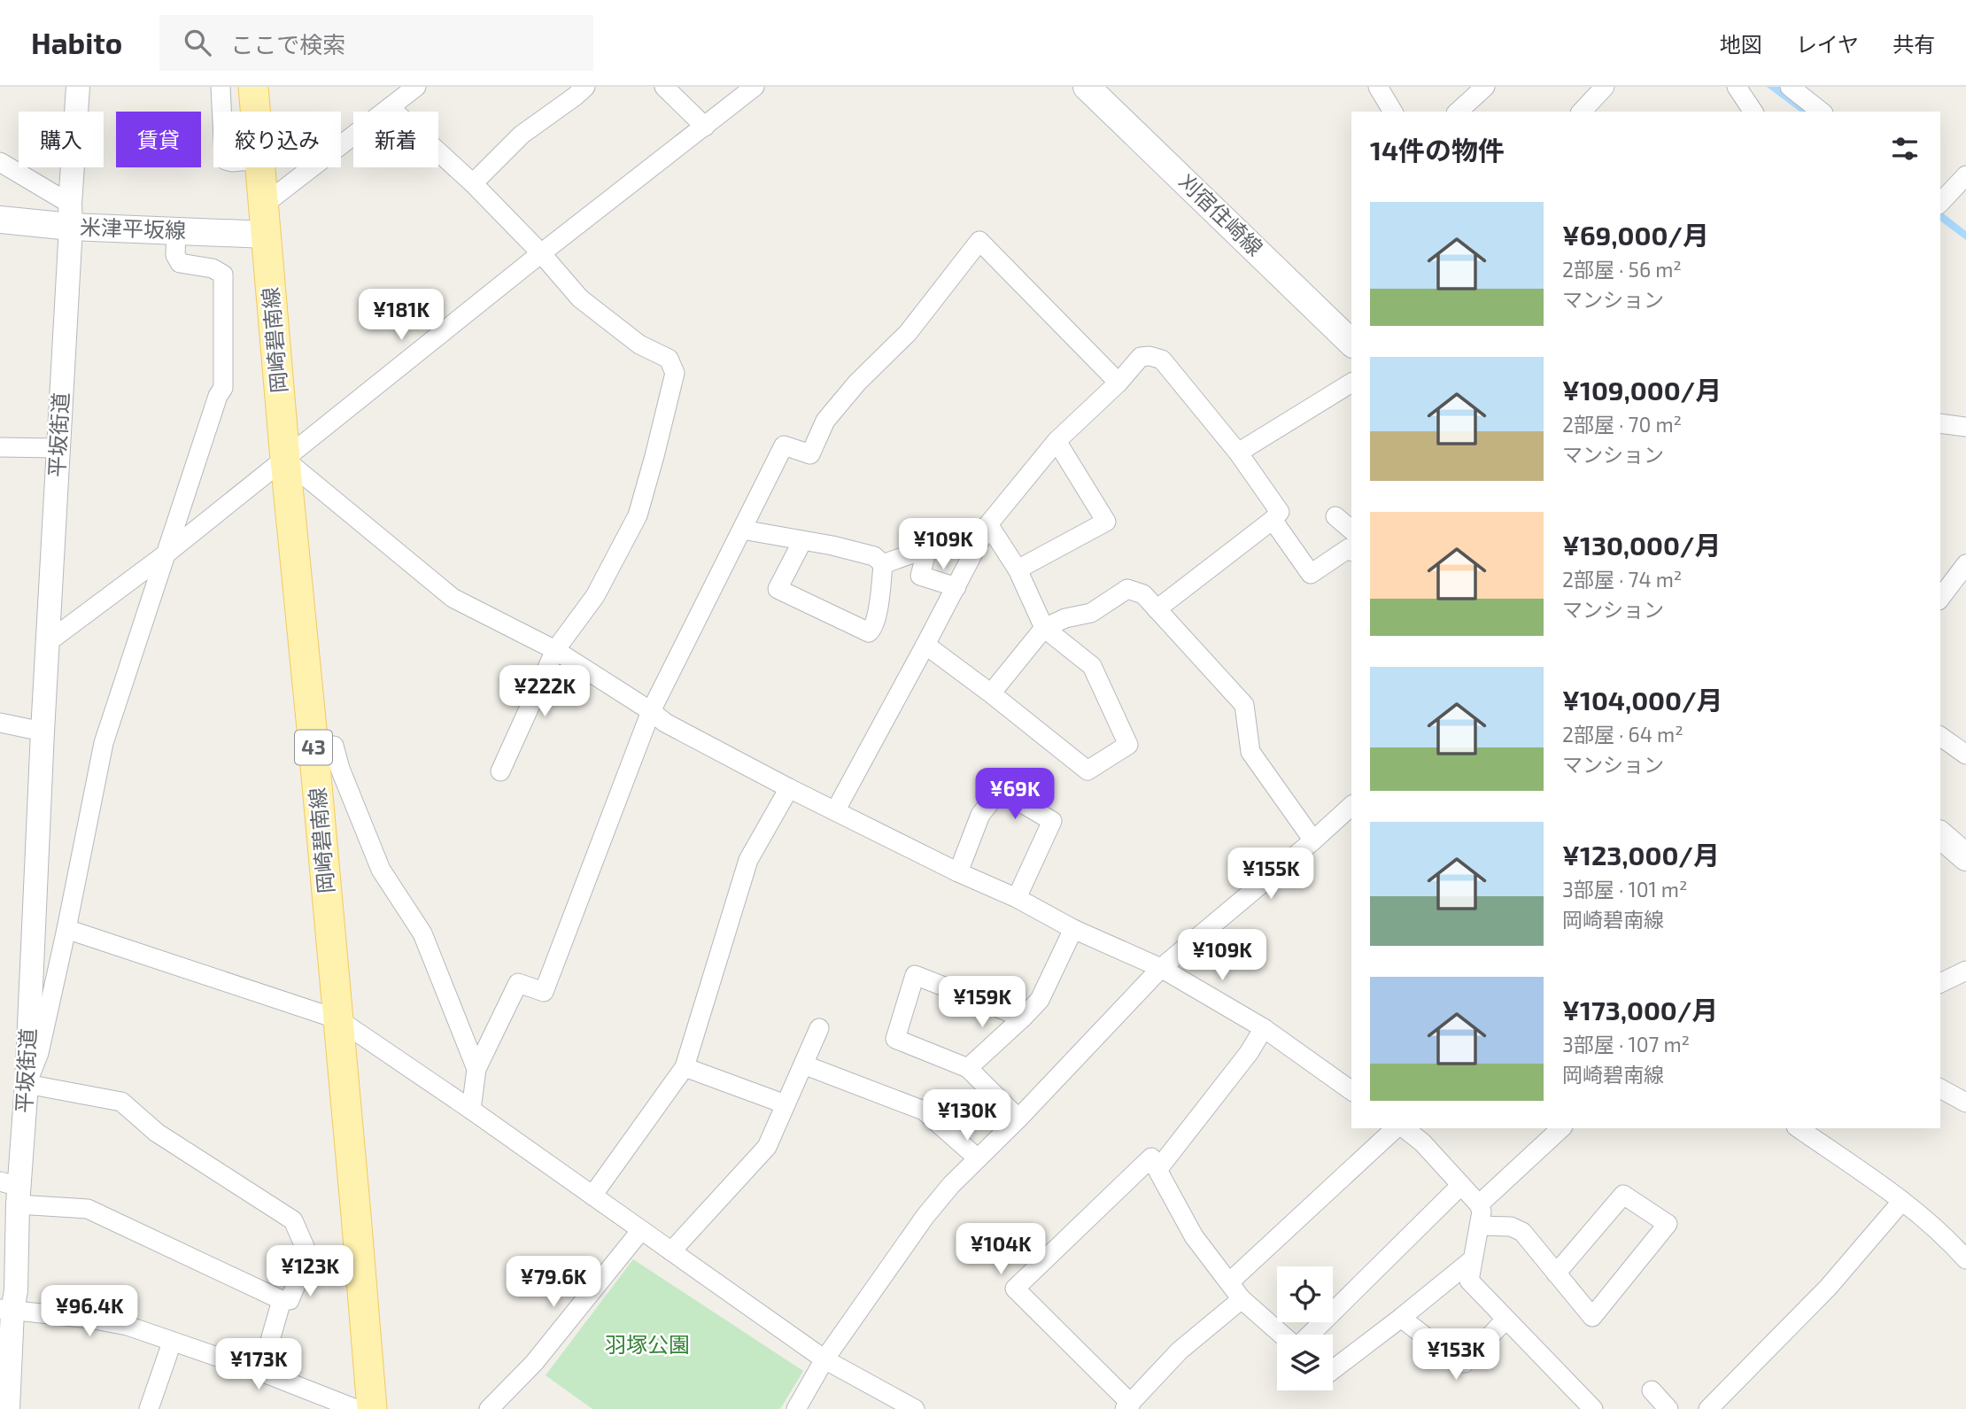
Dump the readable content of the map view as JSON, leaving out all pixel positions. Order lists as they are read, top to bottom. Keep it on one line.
{"streets":{"main road":["刈宿住崎線","米津平坂線","岡崎碧南線","43"],"street":["平坂街道"]},"crossings":[["米津平坂線","岡崎碧南線"],["米津平坂線","平坂街道"]],"parks":["羽塚公園"],"page":{"header":"Habito","search":"ここで検索","nav":["地図","レイヤ","共有"],"chip":["購入","賃貸","絞り込み","新着"],"heading":"14件の物件","list":[{"name":"¥69,000/月","note":"2部屋 · 56 m² · マンション"},{"name":"¥109,000/月","note":"2部屋 · 70 m² · マンション"},{"name":"¥130,000/月","note":"2部屋 · 74 m² · マンション"},{"name":"¥104,000/月","note":"2部屋 · 64 m² · マンション"},{"name":"¥123,000/月","note":"3部屋 · 101 m² · 岡崎碧南線"},{"name":"¥173,000/月","note":"3部屋 · 107 m² · 岡崎碧南線"}],"price":["¥181K","¥109K","¥222K","¥69K","¥155K","¥109K","¥159K","¥130K","¥104K","¥123K","¥79.6K","¥96.4K","¥153K","¥173K"]}}
